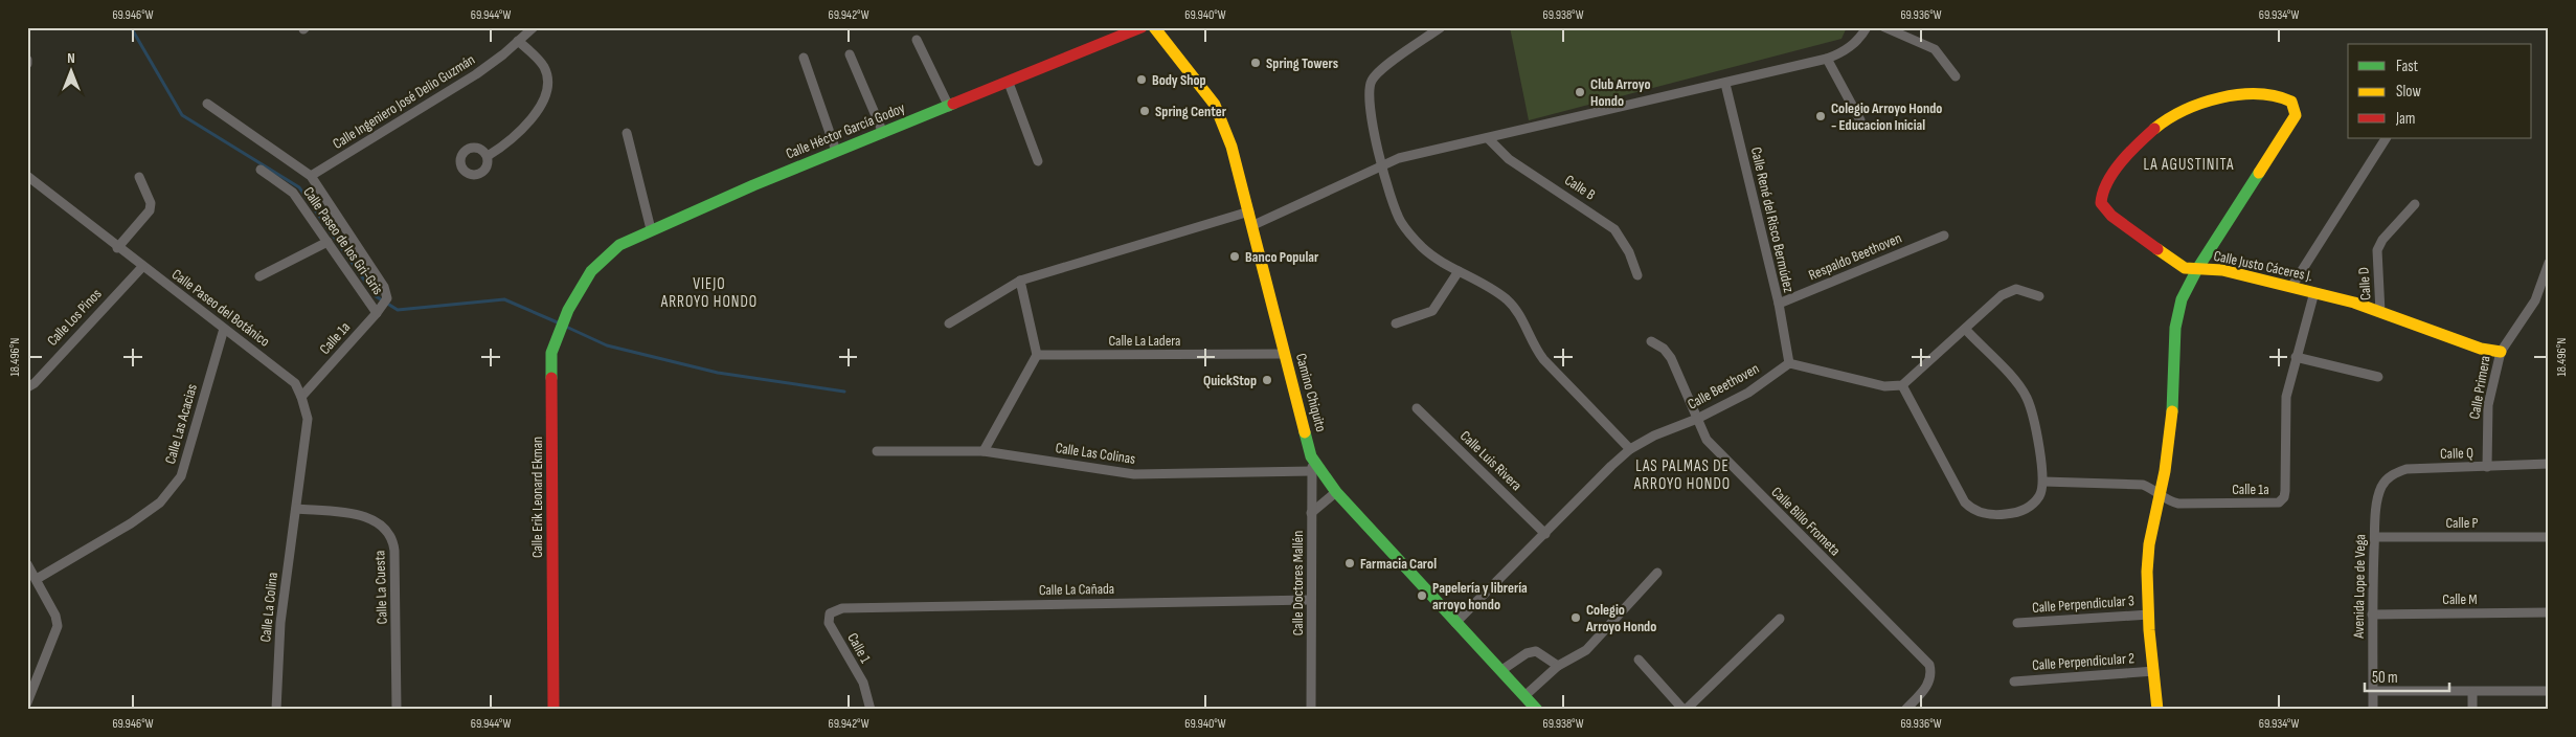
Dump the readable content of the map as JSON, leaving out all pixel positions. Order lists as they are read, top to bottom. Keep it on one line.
{"streets":{"street":["Calle Ingeniero José Delio Guzmán","Calle Héctor García Godoy","Calle B","Calle René del Risco Bermúdez","Calle Paseo de los Gri-Gris","Respaldo Beethoven","Calle Justo Cáceres J.","Calle D","Calle Paseo del Botánico","Calle Los Pinos","Calle 1a","Calle La Ladera","Calle Beethoven","Calle Primera","Camino Chiquito","Calle Las Acacias","Calle Las Colinas","Calle Q","Calle Luis Rivera","Calle Erik Leonard Ekman","Calle Billo Frometa","Calle P","Calle Doctores Mallén","Avenida Lope de Vega","Calle La Cuesta","Calle La Cañada","Calle M","Calle Perpendicular 3","Calle La Colina","Calle 1","Calle Perpendicular 2"]},"crossings":[["Calle Ingeniero José Delio Guzmán","Calle 1a"],["Calle Héctor García Godoy","Calle Erik Leonard Ekman"],["Calle René del Risco Bermúdez","Respaldo Beethoven"],["Calle René del Risco Bermúdez","Calle Beethoven"],["Calle Paseo de los Gri-Gris","Calle 1a"],["Calle Justo Cáceres J.","Calle D"],["Calle Justo Cáceres J.","Calle 1a"],["Calle Justo Cáceres J.","Calle Primera"],["Calle Paseo del Botánico","Calle Los Pinos"],["Calle Paseo del Botánico","Calle 1a"],["Calle Paseo del Botánico","Calle Las Acacias"],["Calle Paseo del Botánico","Calle La Cuesta"],["Calle Paseo del Botánico","Calle La Colina"],["Calle La Ladera","Camino Chiquito"],["Calle Beethoven","Camino Chiquito"],["Calle Beethoven","Calle Luis Rivera"],["Calle Beethoven","Calle Billo Frometa"],["Calle Primera","Calle Q"],["Camino Chiquito","Calle Doctores Mallén"],["Calle Las Colinas","Calle Doctores Mallén"],["Calle Q","Avenida Lope de Vega"],["Calle P","Avenida Lope de Vega"],["Calle Doctores Mallén","Calle La Cañada"],["Avenida Lope de Vega","Calle M"],["Calle La Cuesta","Calle La Colina"],["Calle La Cañada","Calle 1"]],"districts":["LA AGUSTINITA","VIEJO ARROYO HONDO","LAS PALMAS DE ARROYO HONDO"],"places":["Spring Towers","Body Shop","Club Arroyo Hondo","Spring Center","Colegio Arroyo Hondo - Educacion Inicial","Banco Popular","QuickStop","Farmacia Carol","Papelería y librería arroyo hondo","Colegio Arroyo Hondo"],"legend":["Fast","Slow","Jam"],"scale_bar":"50 m","north":"top","coordinates":["69.946°W","69.944°W","69.942°W","69.940°W","69.938°W","69.936°W","69.934°W","18.496°N"]}
